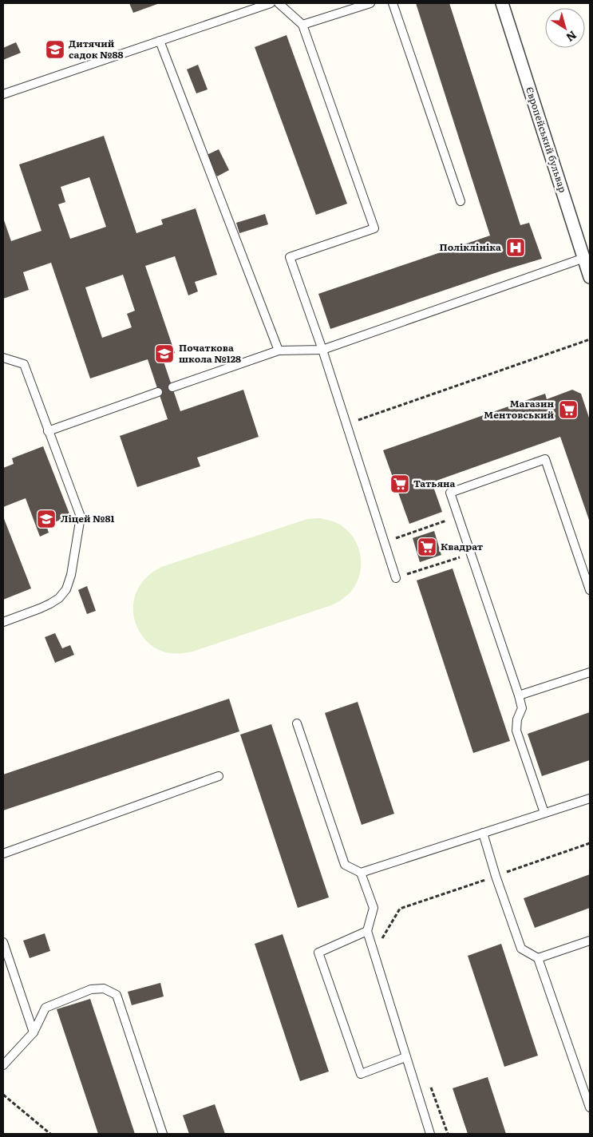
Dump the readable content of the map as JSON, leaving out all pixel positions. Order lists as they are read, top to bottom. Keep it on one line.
{"streets":{"street":["Європейський бульвар"]},"places":{"school or university":["Дитячий садок №88","Початкова школа №128","Ліцей №81"],"hospital":["Поліклініка"],"supermarket":["Магазин Ментовський","Татьяна","Квадрат"]},"north":"bottom right"}
